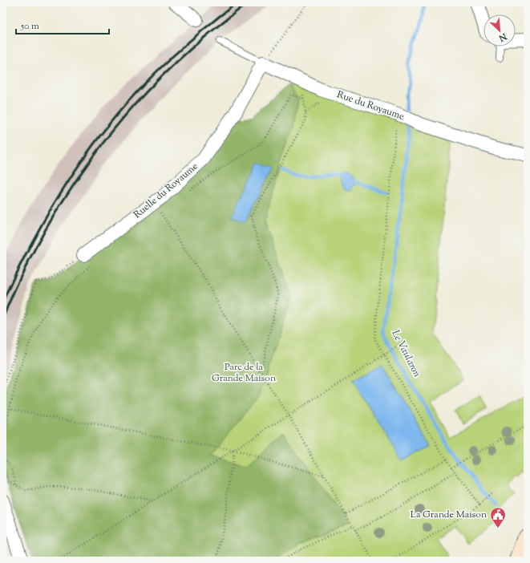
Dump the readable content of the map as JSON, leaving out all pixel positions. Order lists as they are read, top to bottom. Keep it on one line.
{"streets":{"street":["Rue du Royaume","Ruelle du Royaume"]},"crossings":[["Rue du Royaume","Ruelle du Royaume"]],"water":["Le Vaularon"],"parks":["Parc de la Grande Maison"],"places":{"public building":["La Grande Maison"]},"scale_bar":"50 m","north":"bottom right"}
